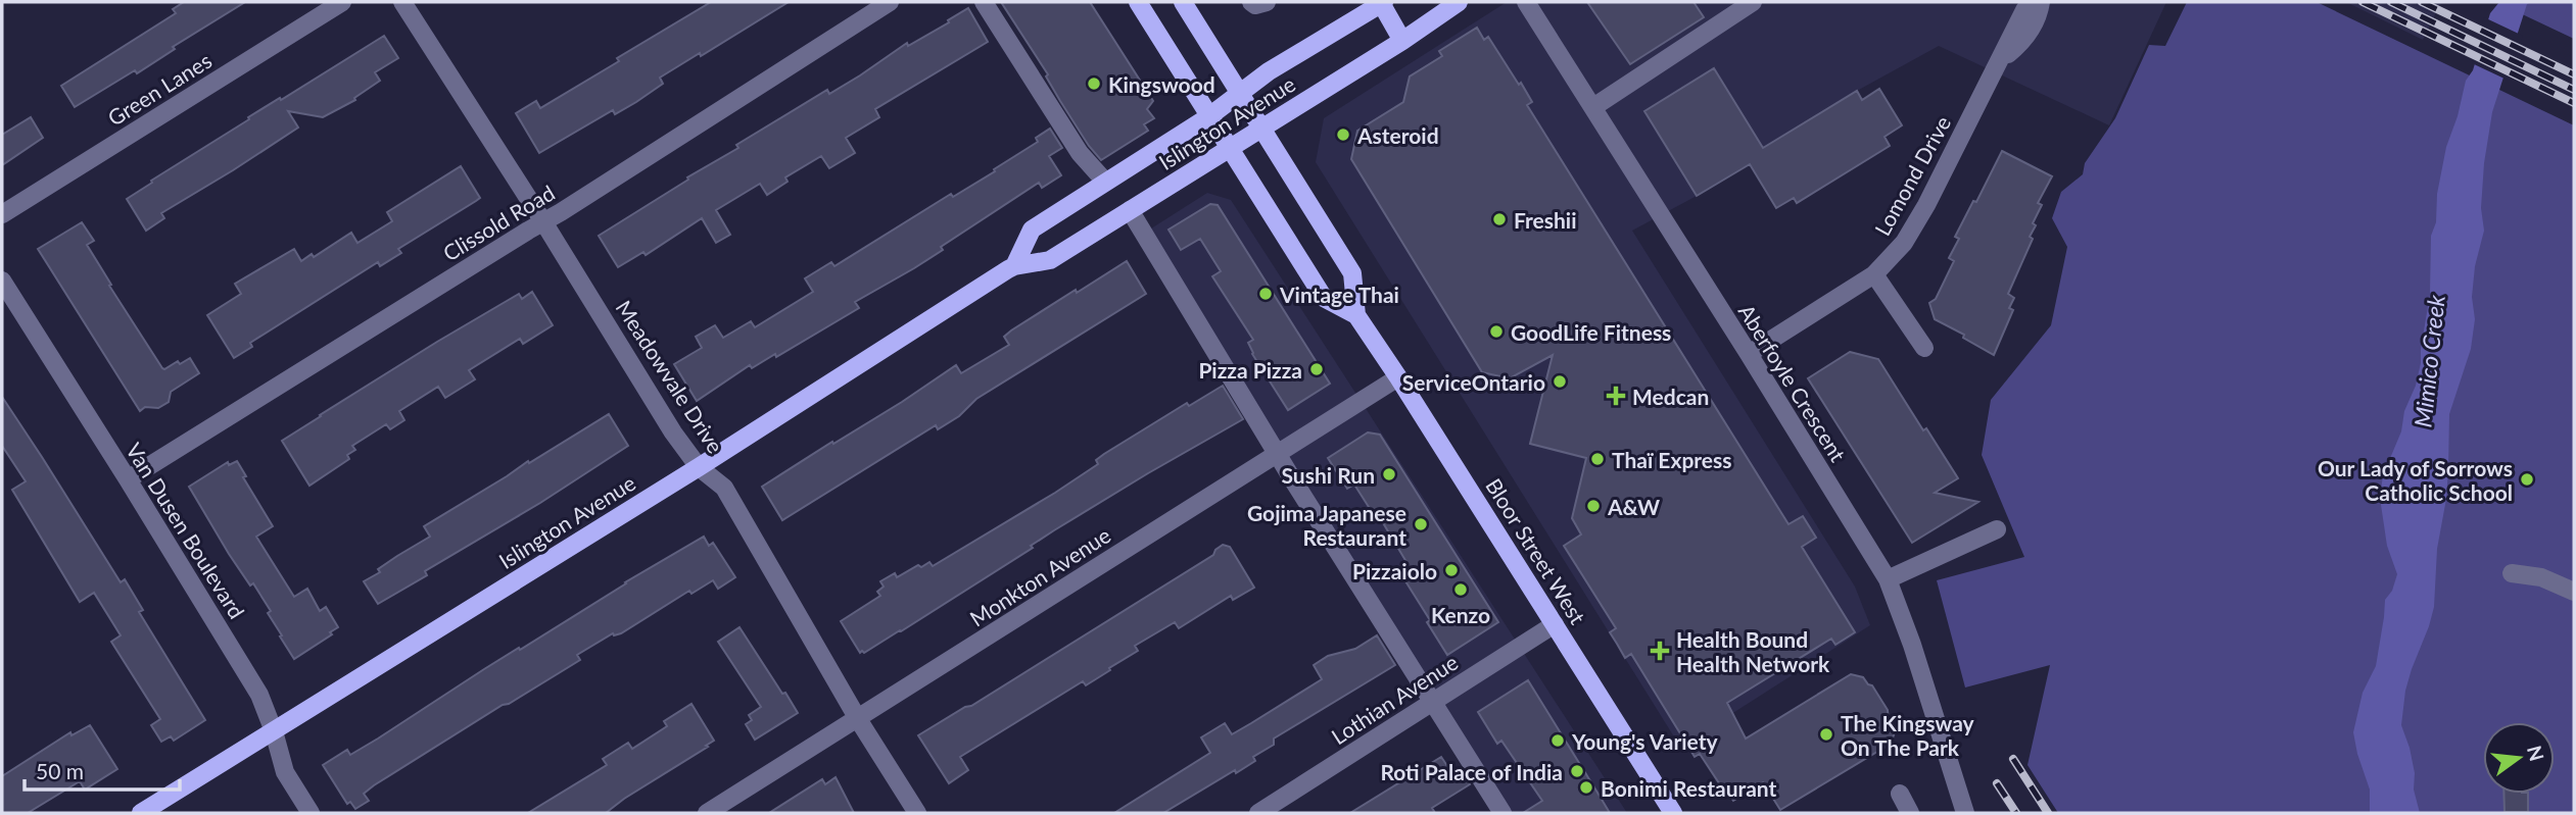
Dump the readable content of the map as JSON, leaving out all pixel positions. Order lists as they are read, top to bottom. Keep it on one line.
{"streets":{"main road":["Islington Avenue","Bloor Street West"],"street":["Green Lanes","Lomond Drive","Clissold Road","Meadowvale Drive","Aberfoyle Crescent","Van Dusen Boulevard","Monkton Avenue","Lothian Avenue"]},"crossings":[["Islington Avenue","Meadowvale Drive"],["Islington Avenue","Van Dusen Boulevard"],["Islington Avenue","Bloor Street West"],["Lomond Drive","Aberfoyle Crescent"],["Clissold Road","Meadowvale Drive"],["Clissold Road","Van Dusen Boulevard"],["Meadowvale Drive","Monkton Avenue"],["Bloor Street West","Monkton Avenue"],["Bloor Street West","Lothian Avenue"]],"water":["Mimico Creek"],"places":{"other":["Kingswood","Asteroid","Freshii","Vintage Thai","GoodLife Fitness","Pizza Pizza","ServiceOntario","Thaï Express","Sushi Run","Our Lady of Sorrows Catholic School","A&W","Gojima Japanese Restaurant","Pizzaiolo","Kenzo","The Kingsway On The Park","Young's Variety","Roti Palace of India","Bonimi Restaurant"],"health":["Medcan","Health Bound Health Network"]},"scale_bar":"50 m","north":"right"}
